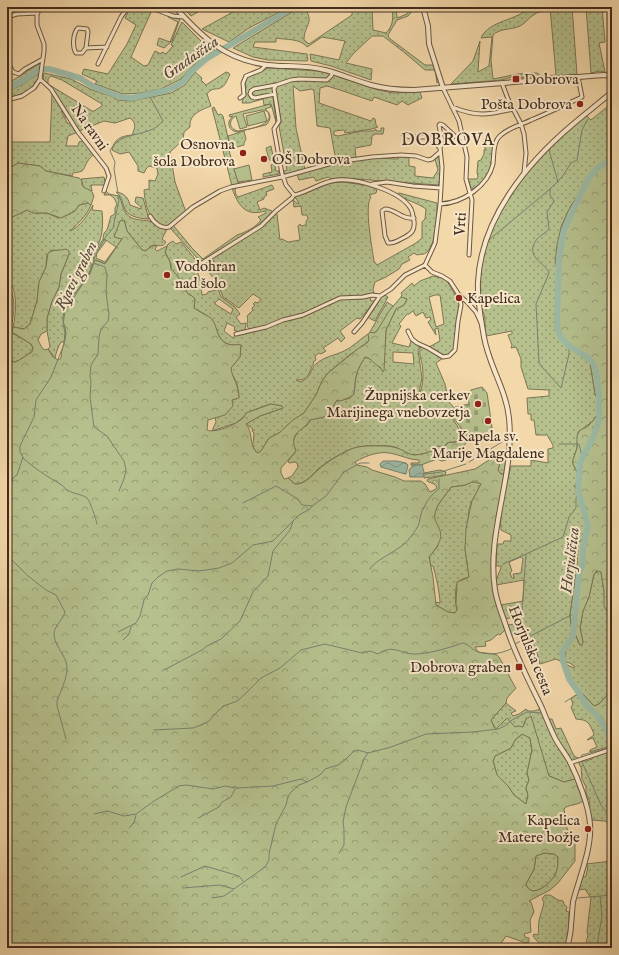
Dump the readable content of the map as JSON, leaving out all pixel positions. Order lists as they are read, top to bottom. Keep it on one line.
{"streets":{"street":["Na ravni","Vrti","Horjulska cesta"]},"districts":["DOBROVA"],"water":["Gradaščica","Rjavi graben","Horjulščica"],"places":{"transit":["Dobrova","Dobrova graben"],"other":["Pošta Dobrova","Osnovna šola Dobrova","OŠ Dobrova","Vodohran nad šolo","Kapelica","Župnijska cerkev Marijinega vnebovzetja","Kapela sv. Marije Magdalene","Kapelica Matere božje"]}}
